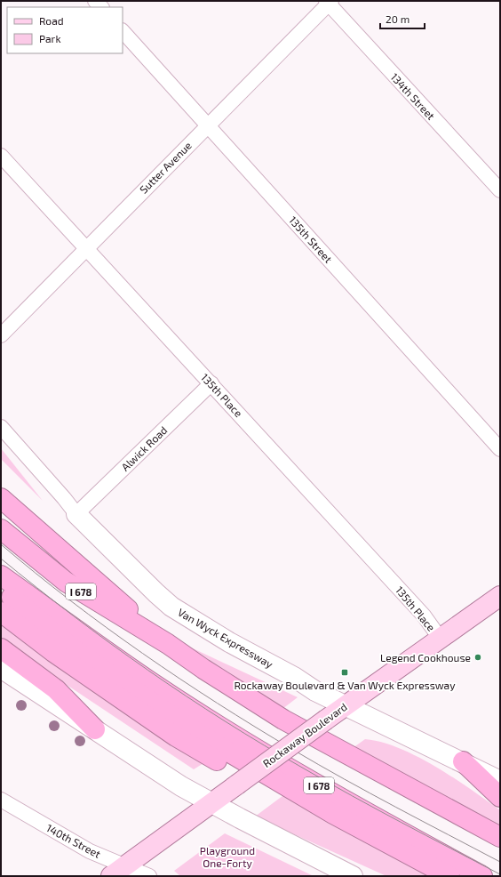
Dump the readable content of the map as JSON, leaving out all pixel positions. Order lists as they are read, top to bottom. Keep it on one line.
{"streets":{"highway":["I 678"],"main road":["Van Wyck Expressway","Rockaway Boulevard"],"street":["134th Street","Sutter Avenue","135th Street","135th Place","Alwick Road","140th Street"]},"crossings":[["134th Street","Sutter Avenue"],["Sutter Avenue","135th Street"],["Sutter Avenue","135th Place"],["135th Place","Alwick Road"],["135th Place","Rockaway Boulevard"],["Alwick Road","Van Wyck Expressway"],["Van Wyck Expressway","Rockaway Boulevard"],["Rockaway Boulevard","140th Street"]],"parks":["Playground One-Forty"],"places":{"other":["Legend Cookhouse"],"transit":["Rockaway Boulevard & Van Wyck Expressway"]},"legend":["Road","Park"],"scale_bar":"20 m"}
